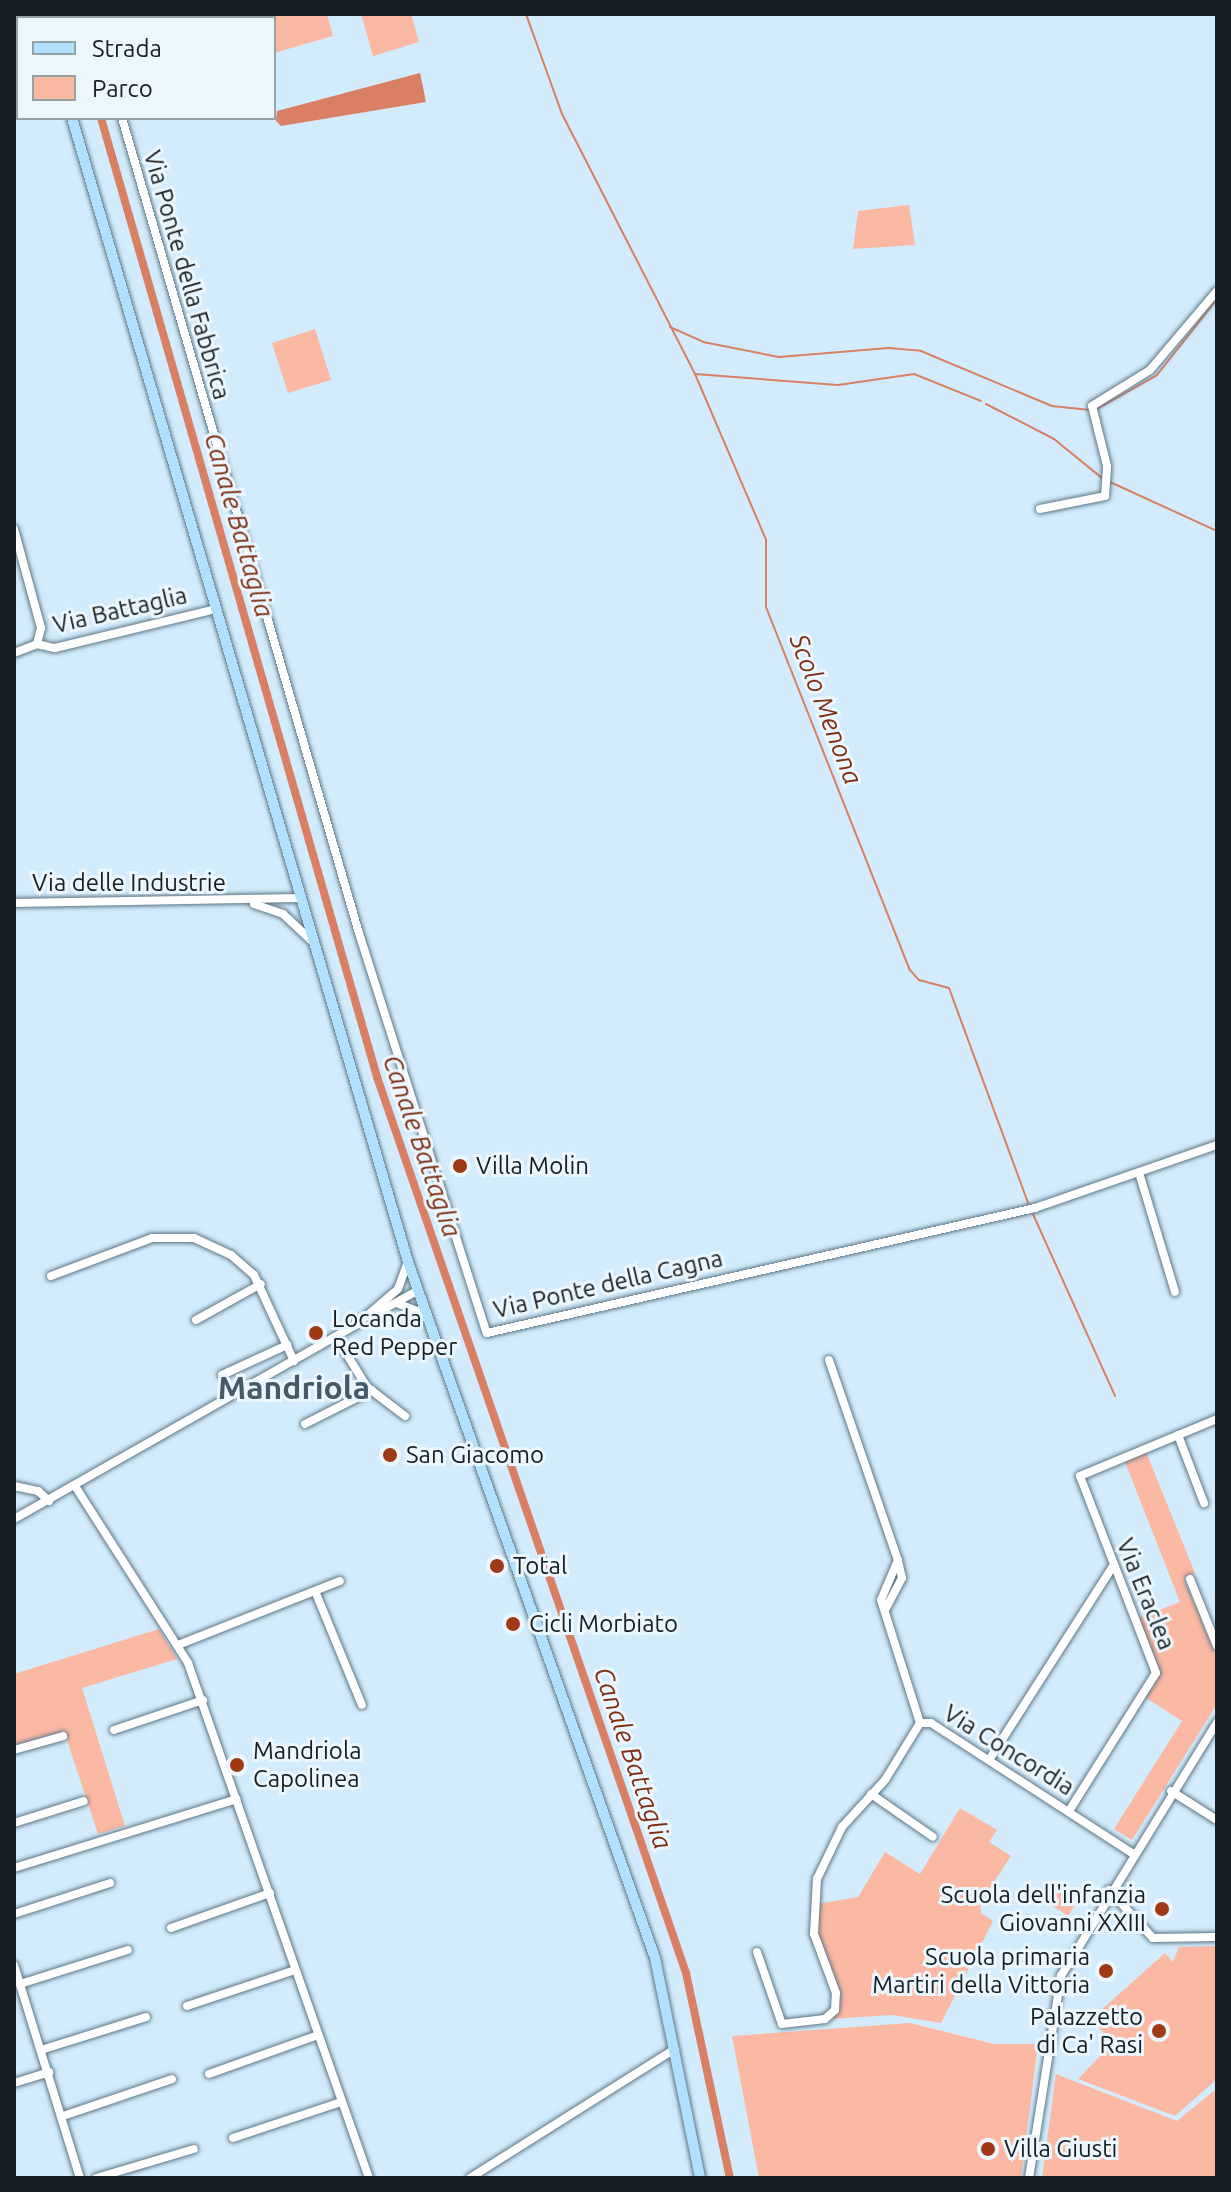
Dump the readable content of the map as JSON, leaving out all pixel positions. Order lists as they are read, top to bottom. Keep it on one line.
{"streets":{"street":["Via Ponte della Fabbrica","Via Battaglia","Via delle Industrie","Via Ponte della Cagna","Via Eraclea","Via Concordia"]},"crossings":[["Via Ponte della Fabbrica","Via Ponte della Cagna"],["Via Eraclea","Via Concordia"]],"districts":["Mandriola"],"water":["Canale Battaglia","Scolo Menona"],"places":["Villa Molin","Locanda Red Pepper","San Giacomo","Total","Cicli Morbiato","Mandriola Capolinea","Scuola dell'infanzia Giovanni XXIII","Scuola primaria Martiri della Vittoria","Palazzetto di Ca' Rasi","Villa Giusti"],"legend":["Strada","Parco"]}
